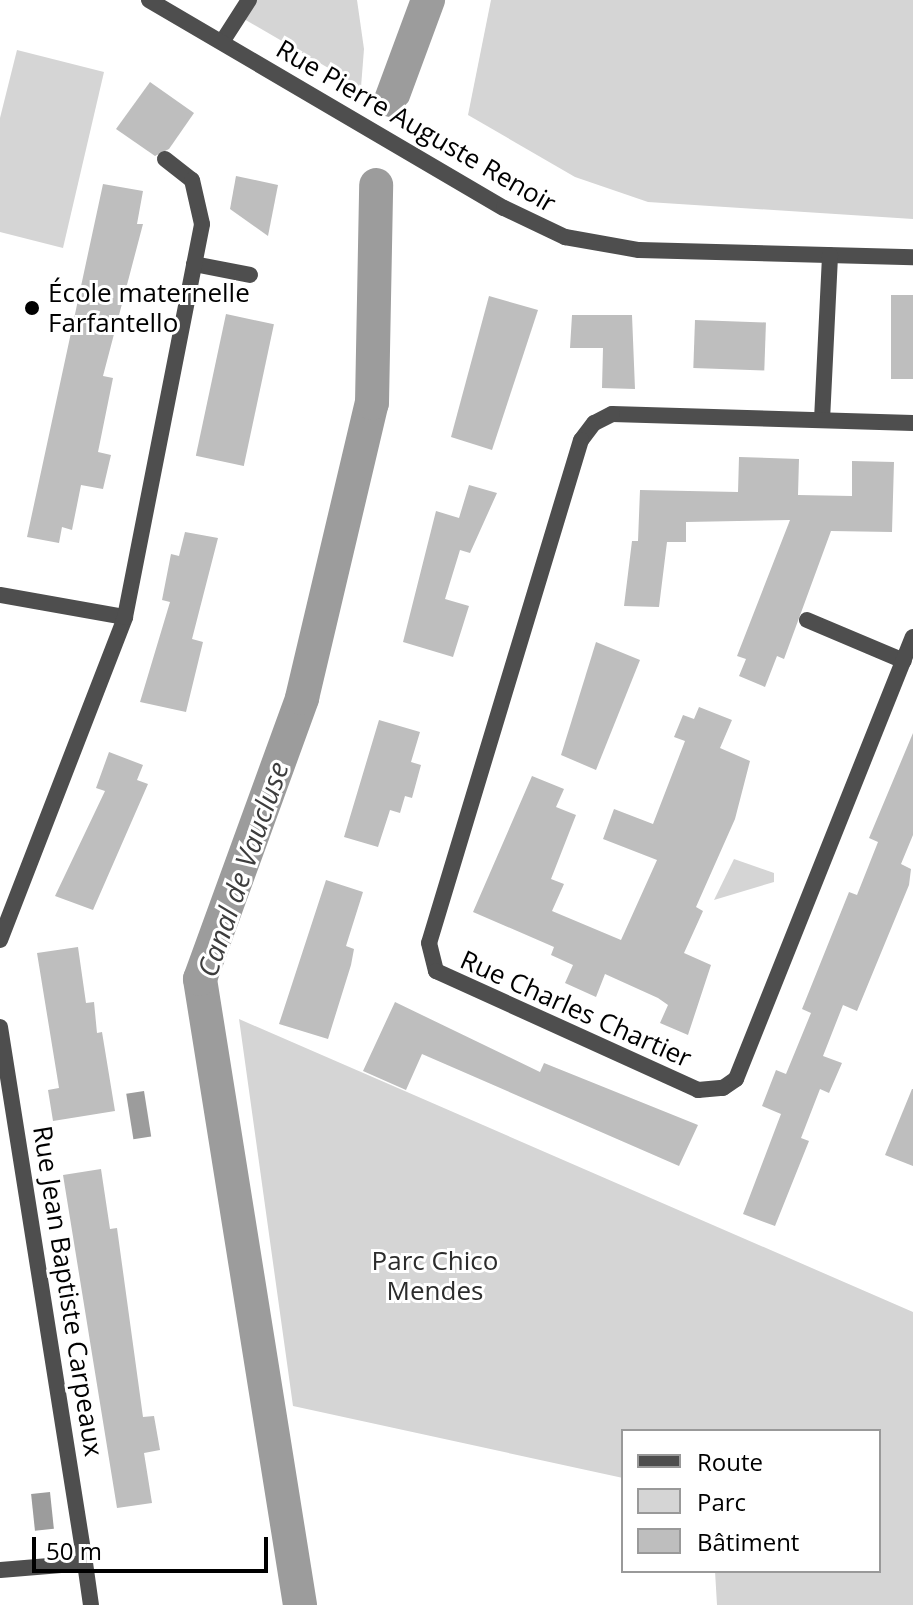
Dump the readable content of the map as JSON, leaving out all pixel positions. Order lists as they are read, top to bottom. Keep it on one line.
{"streets":{"street":["Rue Pierre Auguste Renoir","Rue Charles Chartier","Rue Jean Baptiste Carpeaux"]},"water":["Canal de Vaucluse"],"parks":["Parc Chico Mendes"],"places":["École maternelle Farfantello"],"legend":["Route","Parc","Bâtiment"],"scale_bar":"50 m"}
